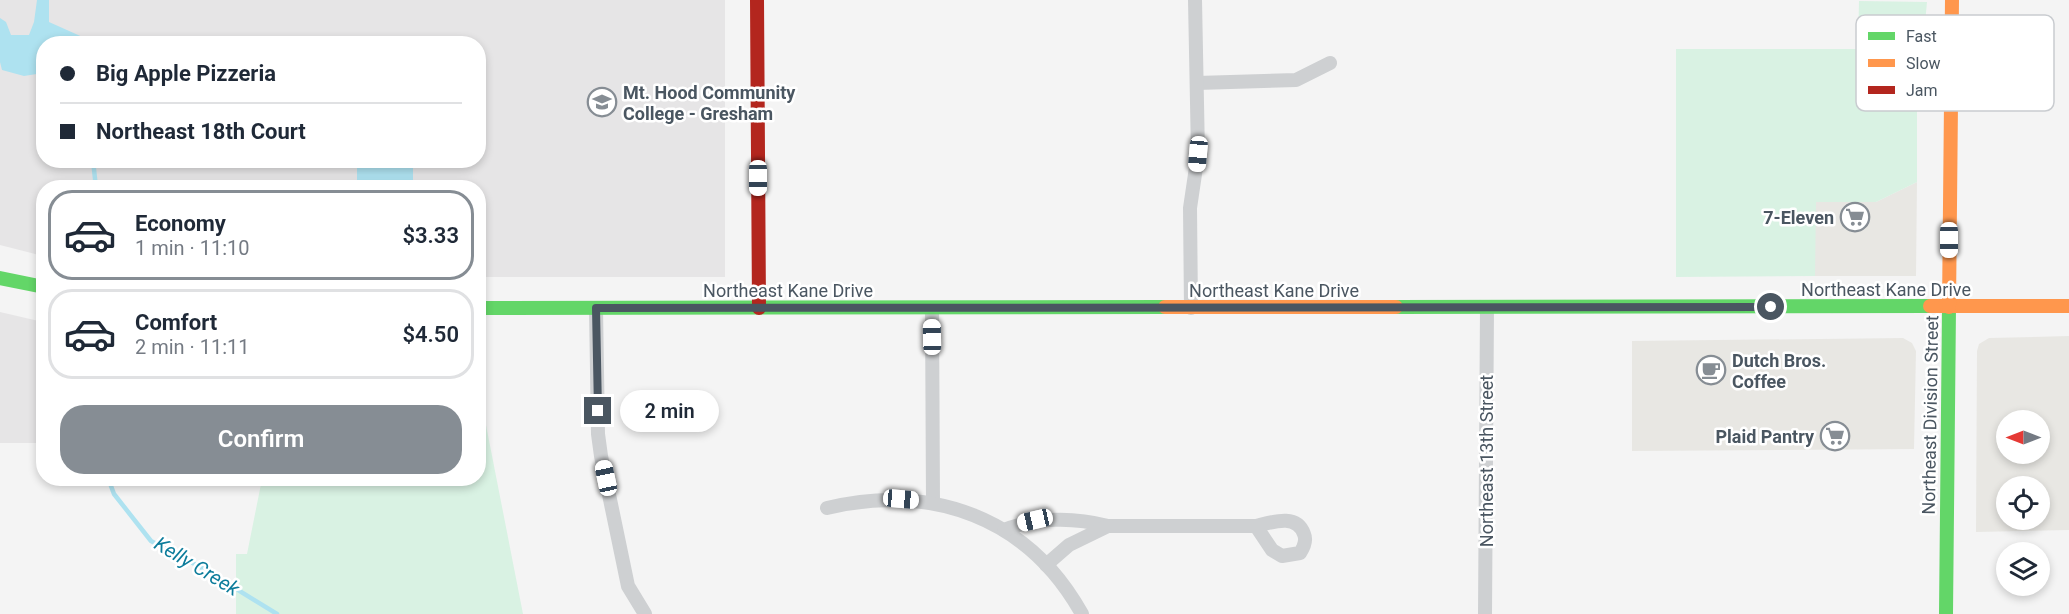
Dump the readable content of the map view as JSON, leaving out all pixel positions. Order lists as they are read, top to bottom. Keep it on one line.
{"streets":{"main road":["Northeast Kane Drive","Northeast Division Street"],"street":["Northeast 13th Street"]},"crossings":[["Northeast Kane Drive","Northeast Division Street"],["Northeast Kane Drive","Northeast 13th Street"]],"water":["Kelly Creek"],"places":{"school or university":["Mt. Hood Community College - Gresham"],"supermarket":["7-Eleven","Plaid Pantry"],"cafe":["Dutch Bros. Coffee"]},"legend":["Fast","Slow","Jam"],"north":"left","page":{"banner":["Big Apple Pizzeria","Northeast 18th Court"],"list":[{"name":"Economy","note":"1 min · 11:10","value":"$3.33"},{"name":"Comfort","note":"2 min · 11:11","value":"$4.50"}],"bubble":"2 min","buttons":"Confirm"}}
